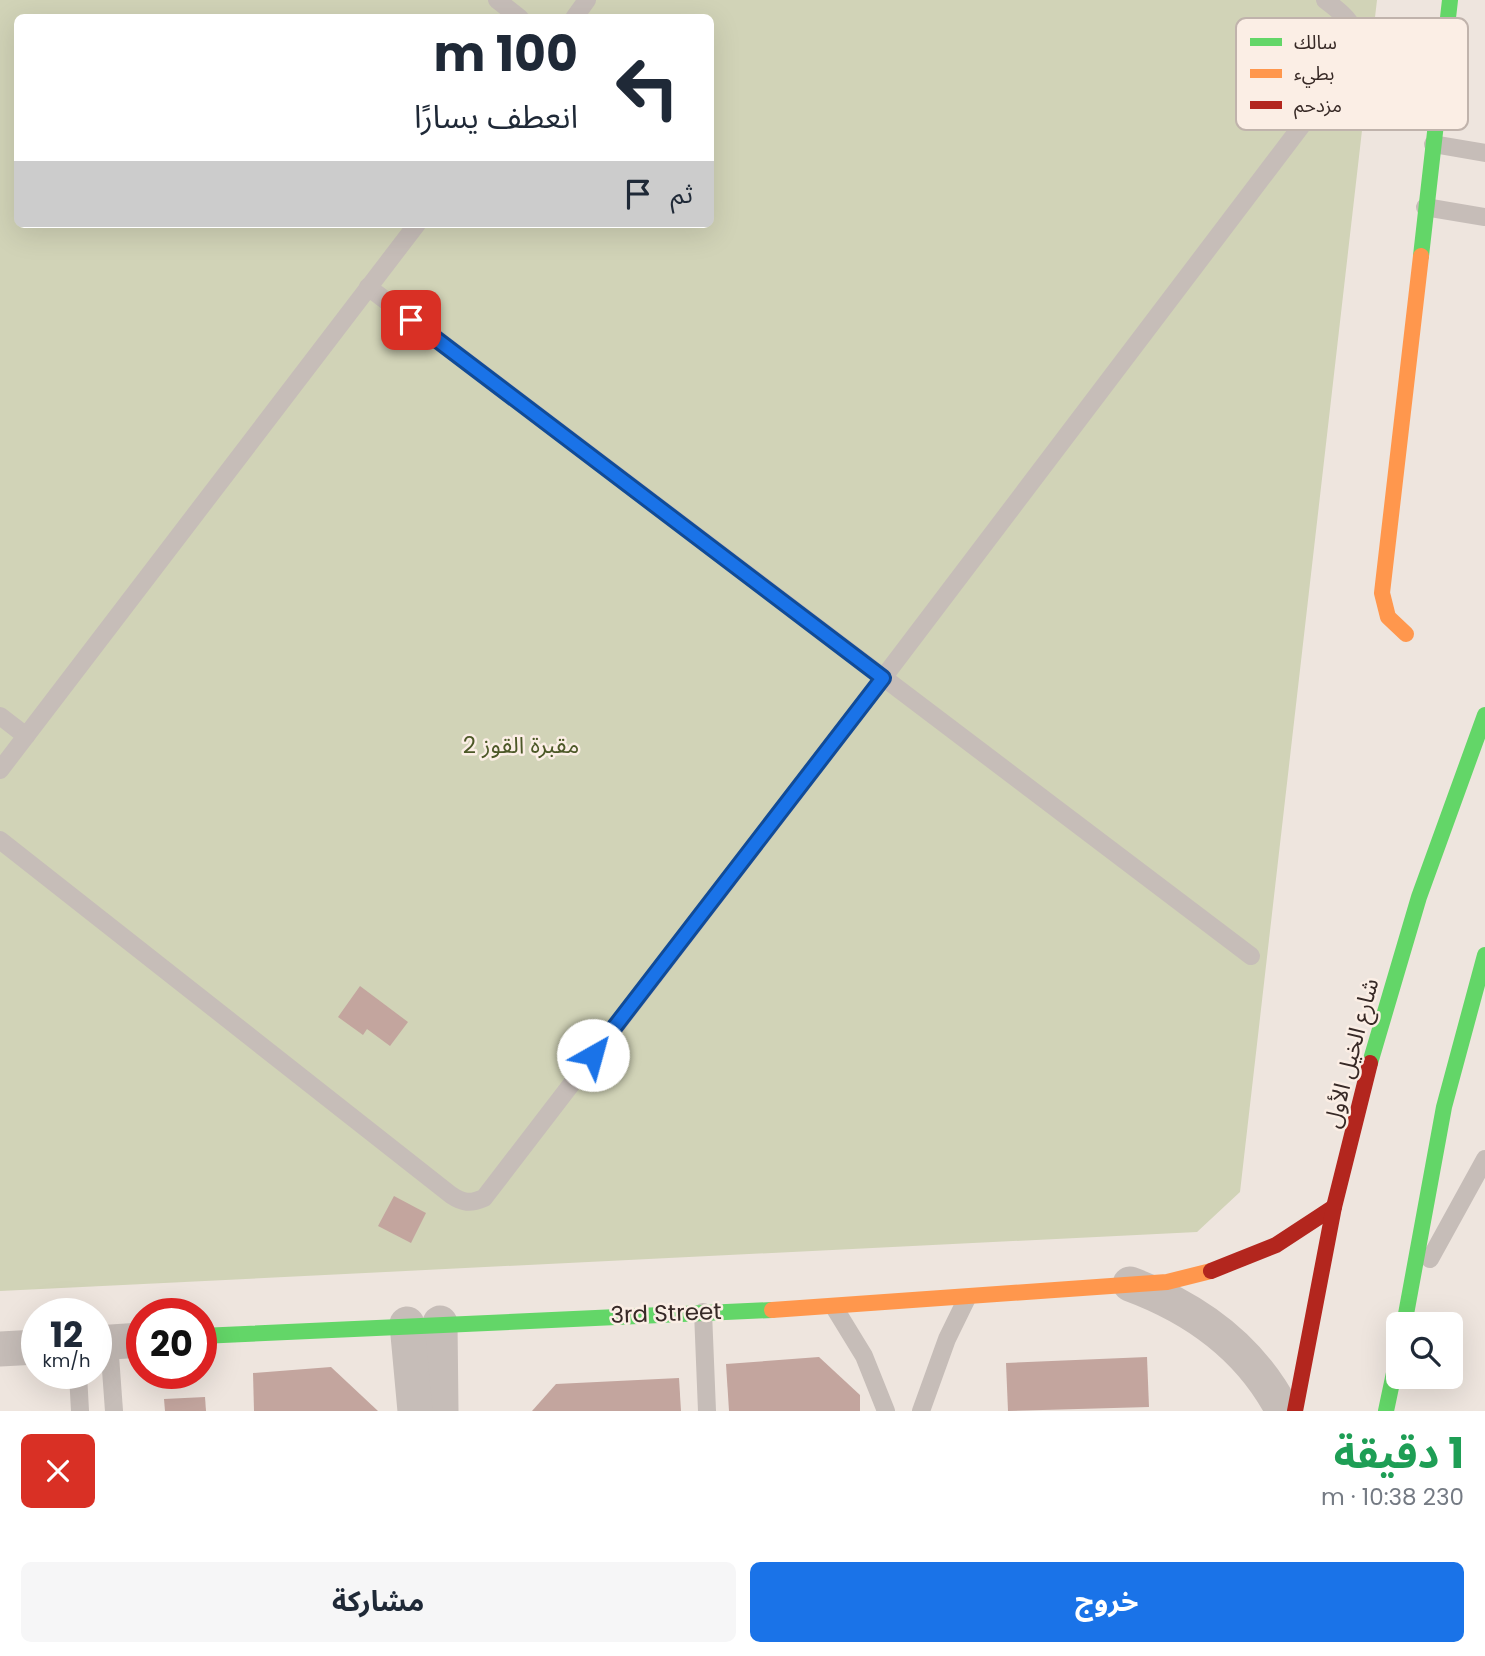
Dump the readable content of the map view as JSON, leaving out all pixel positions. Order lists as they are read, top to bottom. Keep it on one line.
{"streets":{"street":["شارع الخيل الأول","3rd Street"]},"crossings":[["شارع الخيل الأول","3rd Street"]],"parks":["مقبرة القوز 2"],"legend":["سالك","بطيء","مزدحم"],"page":{"turn":["100 m","انعطف يسارًا"],"then":"ثم","speed":"12 km/h","limit":"20","heading":["1 دقيقة","230 m · 10:38"],"buttons":["خروج","مشاركة"]}}
